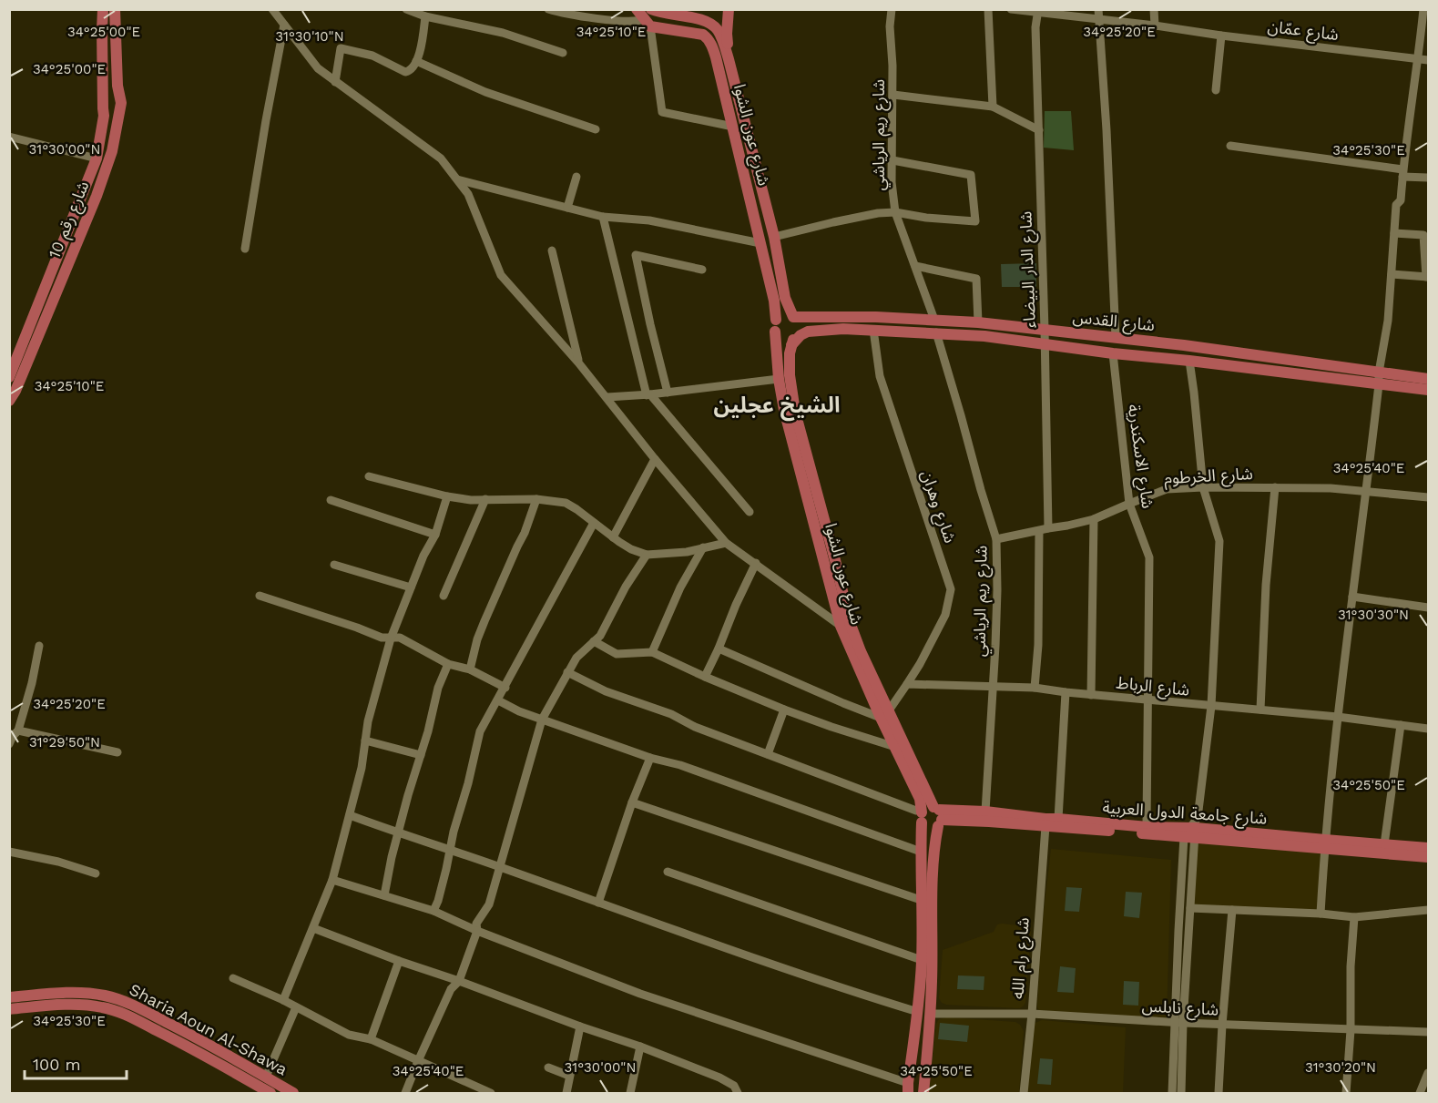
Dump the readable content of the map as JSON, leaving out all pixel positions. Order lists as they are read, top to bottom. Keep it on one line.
{"streets":{"main road":["شارع عون الشوا","شارع رقم 10","شارع القدس","شارع جامعة الدول العربية","Sharia Aoun Al-Shawa"],"street":["شارع عمّان","شارع ريم الرياشي","شارع الدار البيضاء","شارع الاسكندرية","شارع الخرطوم","شارع وهران","شارع الرباط","شارع رام الله","شارع نابلس"]},"crossings":[["شارع عمّان","شارع الدار البيضاء"],["شارع عون الشوا","شارع القدس"],["شارع عون الشوا","شارع جامعة الدول العربية"],["شارع ريم الرياشي","شارع القدس"],["شارع ريم الرياشي","شارع الخرطوم"],["شارع ريم الرياشي","شارع الرباط"],["شارع ريم الرياشي","شارع جامعة الدول العربية"],["شارع الدار البيضاء","شارع القدس"],["شارع الدار البيضاء","شارع الخرطوم"],["شارع القدس","شارع الاسكندرية"],["شارع القدس","شارع وهران"],["شارع الاسكندرية","شارع الخرطوم"],["شارع الاسكندرية","شارع الرباط"],["شارع وهران","شارع الرباط"],["شارع جامعة الدول العربية","شارع رام الله"],["شارع رام الله","شارع نابلس"]],"districts":["الشيخ عجلين"],"scale_bar":"100 m","coordinates":["34°25'10\"E","34°25'00\"E","34°25'20\"E","31°30'10\"N","31°30'00\"N","34°25'30\"E","34°25'40\"E","31°30'30\"N","31°29'50\"N","34°25'50\"E","31°30'20\"N"]}
